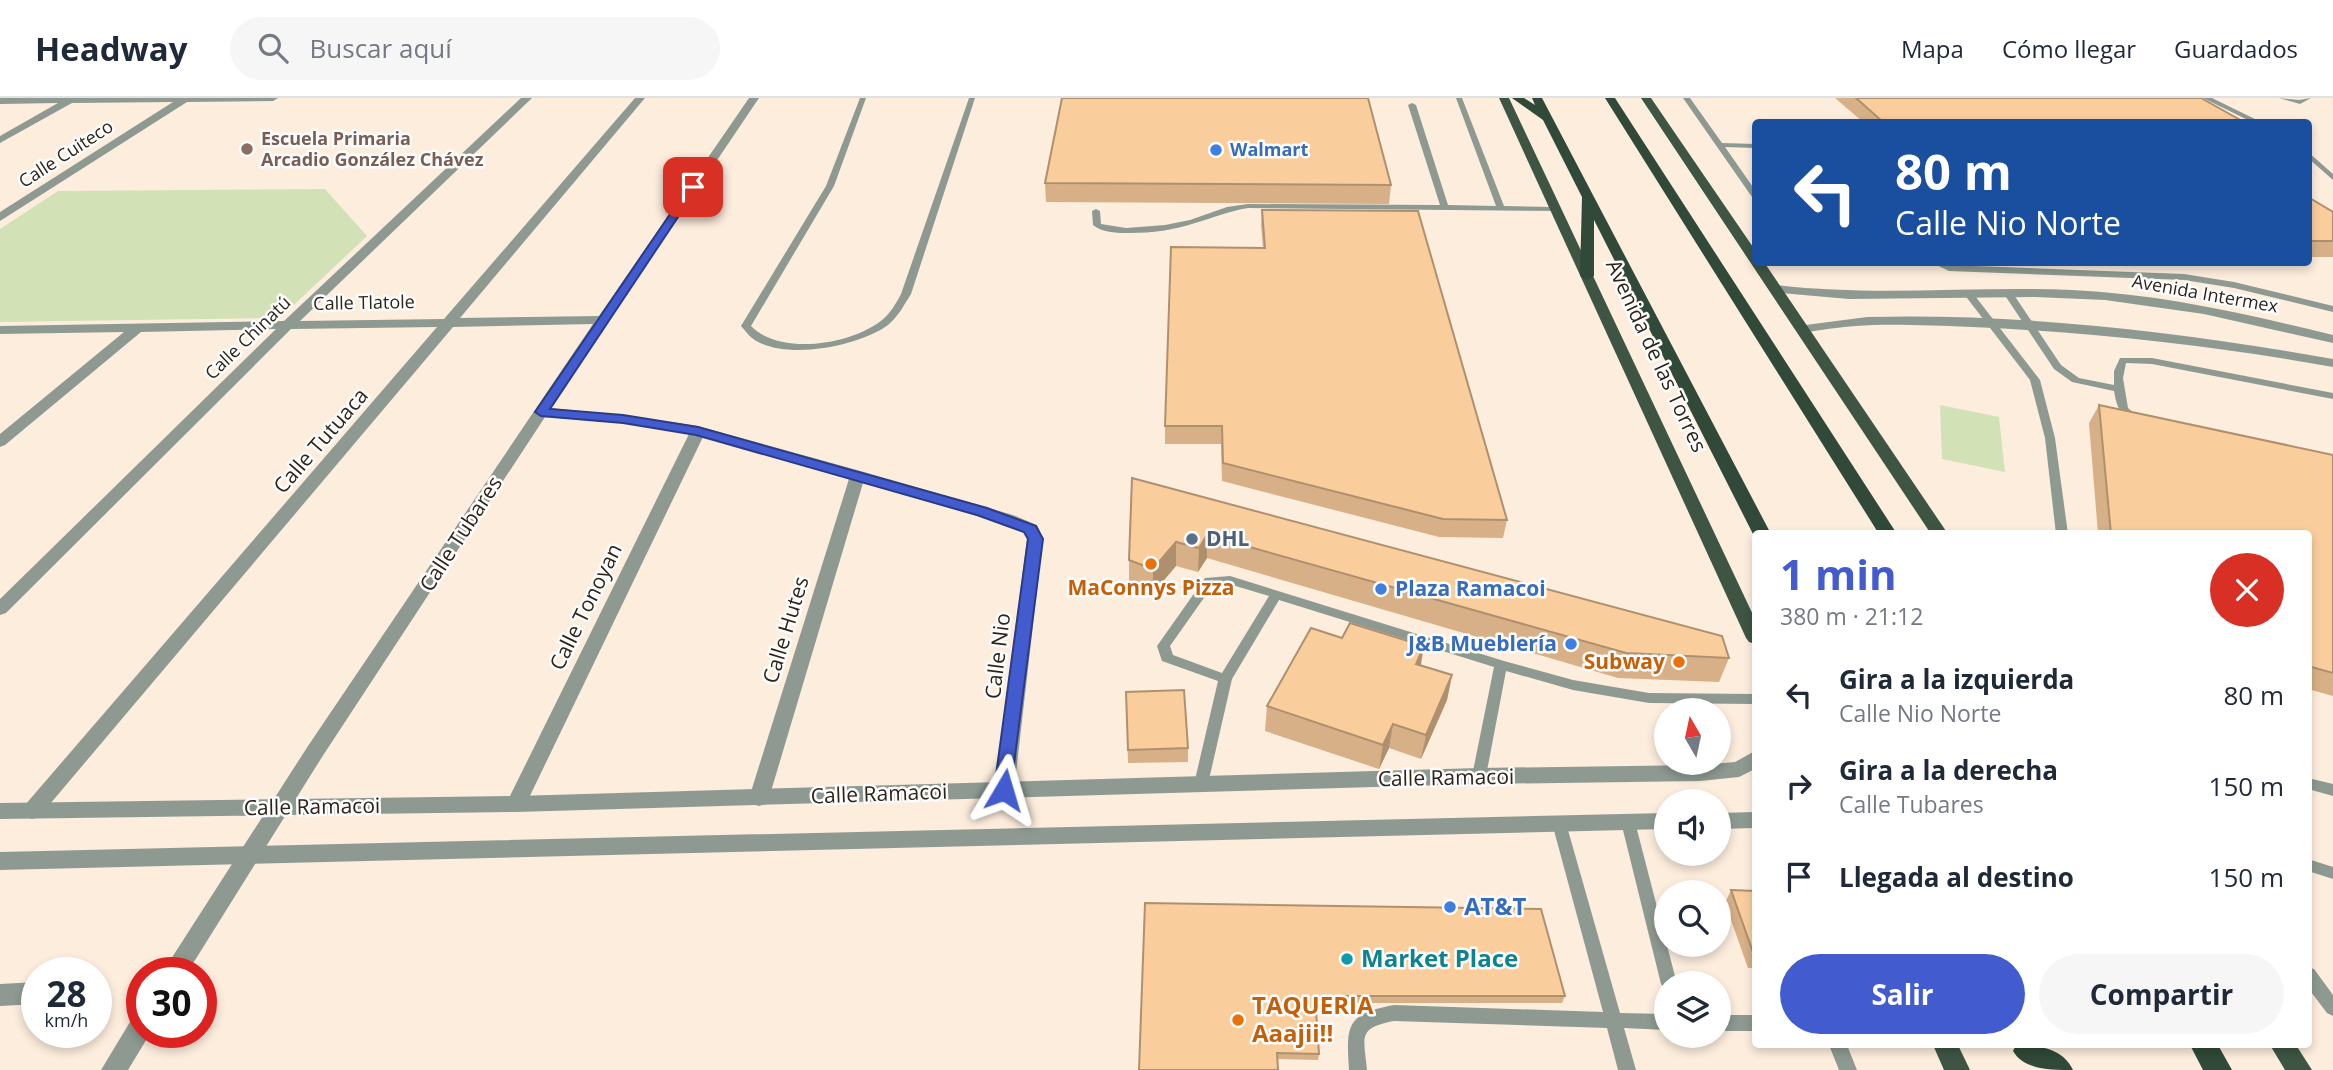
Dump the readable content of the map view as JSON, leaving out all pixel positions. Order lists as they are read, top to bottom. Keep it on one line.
{"streets":{"highway":["Avenida de las Torres"],"street":["Calle Cuiteco","Avenida Intermex","Calle Tlatole","Calle Chinatú","Calle Tutuaca","Calle Tubares","Calle Tonoyan","Calle Hutes","Calle Nio","Calle Ramacoi"]},"crossings":[["Calle Tlatole","Calle Chinatú"],["Calle Tlatole","Calle Tutuaca"],["Calle Tlatole","Calle Tubares"],["Calle Tutuaca","Calle Ramacoi"],["Calle Tubares","Calle Ramacoi"],["Calle Tonoyan","Calle Ramacoi"],["Calle Hutes","Calle Nio"],["Calle Hutes","Calle Ramacoi"],["Calle Nio","Calle Ramacoi"]],"places":["Escuela Primaria Arcadio González Chávez","Walmart","DHL","MaConnys Pizza","Plaza Ramacoi","J&B Mueblería","Subway","AT&T","Market Place","TAQUERIA Aaajii!!"],"north":"top","page":{"header":"Headway","search":"Buscar aquí","nav":["Mapa","Cómo llegar","Guardados"],"turn":["80 m","Calle Nio Norte"],"heading":["1 min","380 m · 21:12"],"list":[{"name":"Gira a la izquierda","note":"Calle Nio Norte","value":"80 m"},{"name":"Gira a la derecha","note":"Calle Tubares","value":"150 m"},{"name":"Llegada al destino","value":"150 m"}],"buttons":["Salir","Compartir"],"speed":"28 km/h","limit":"30"}}
